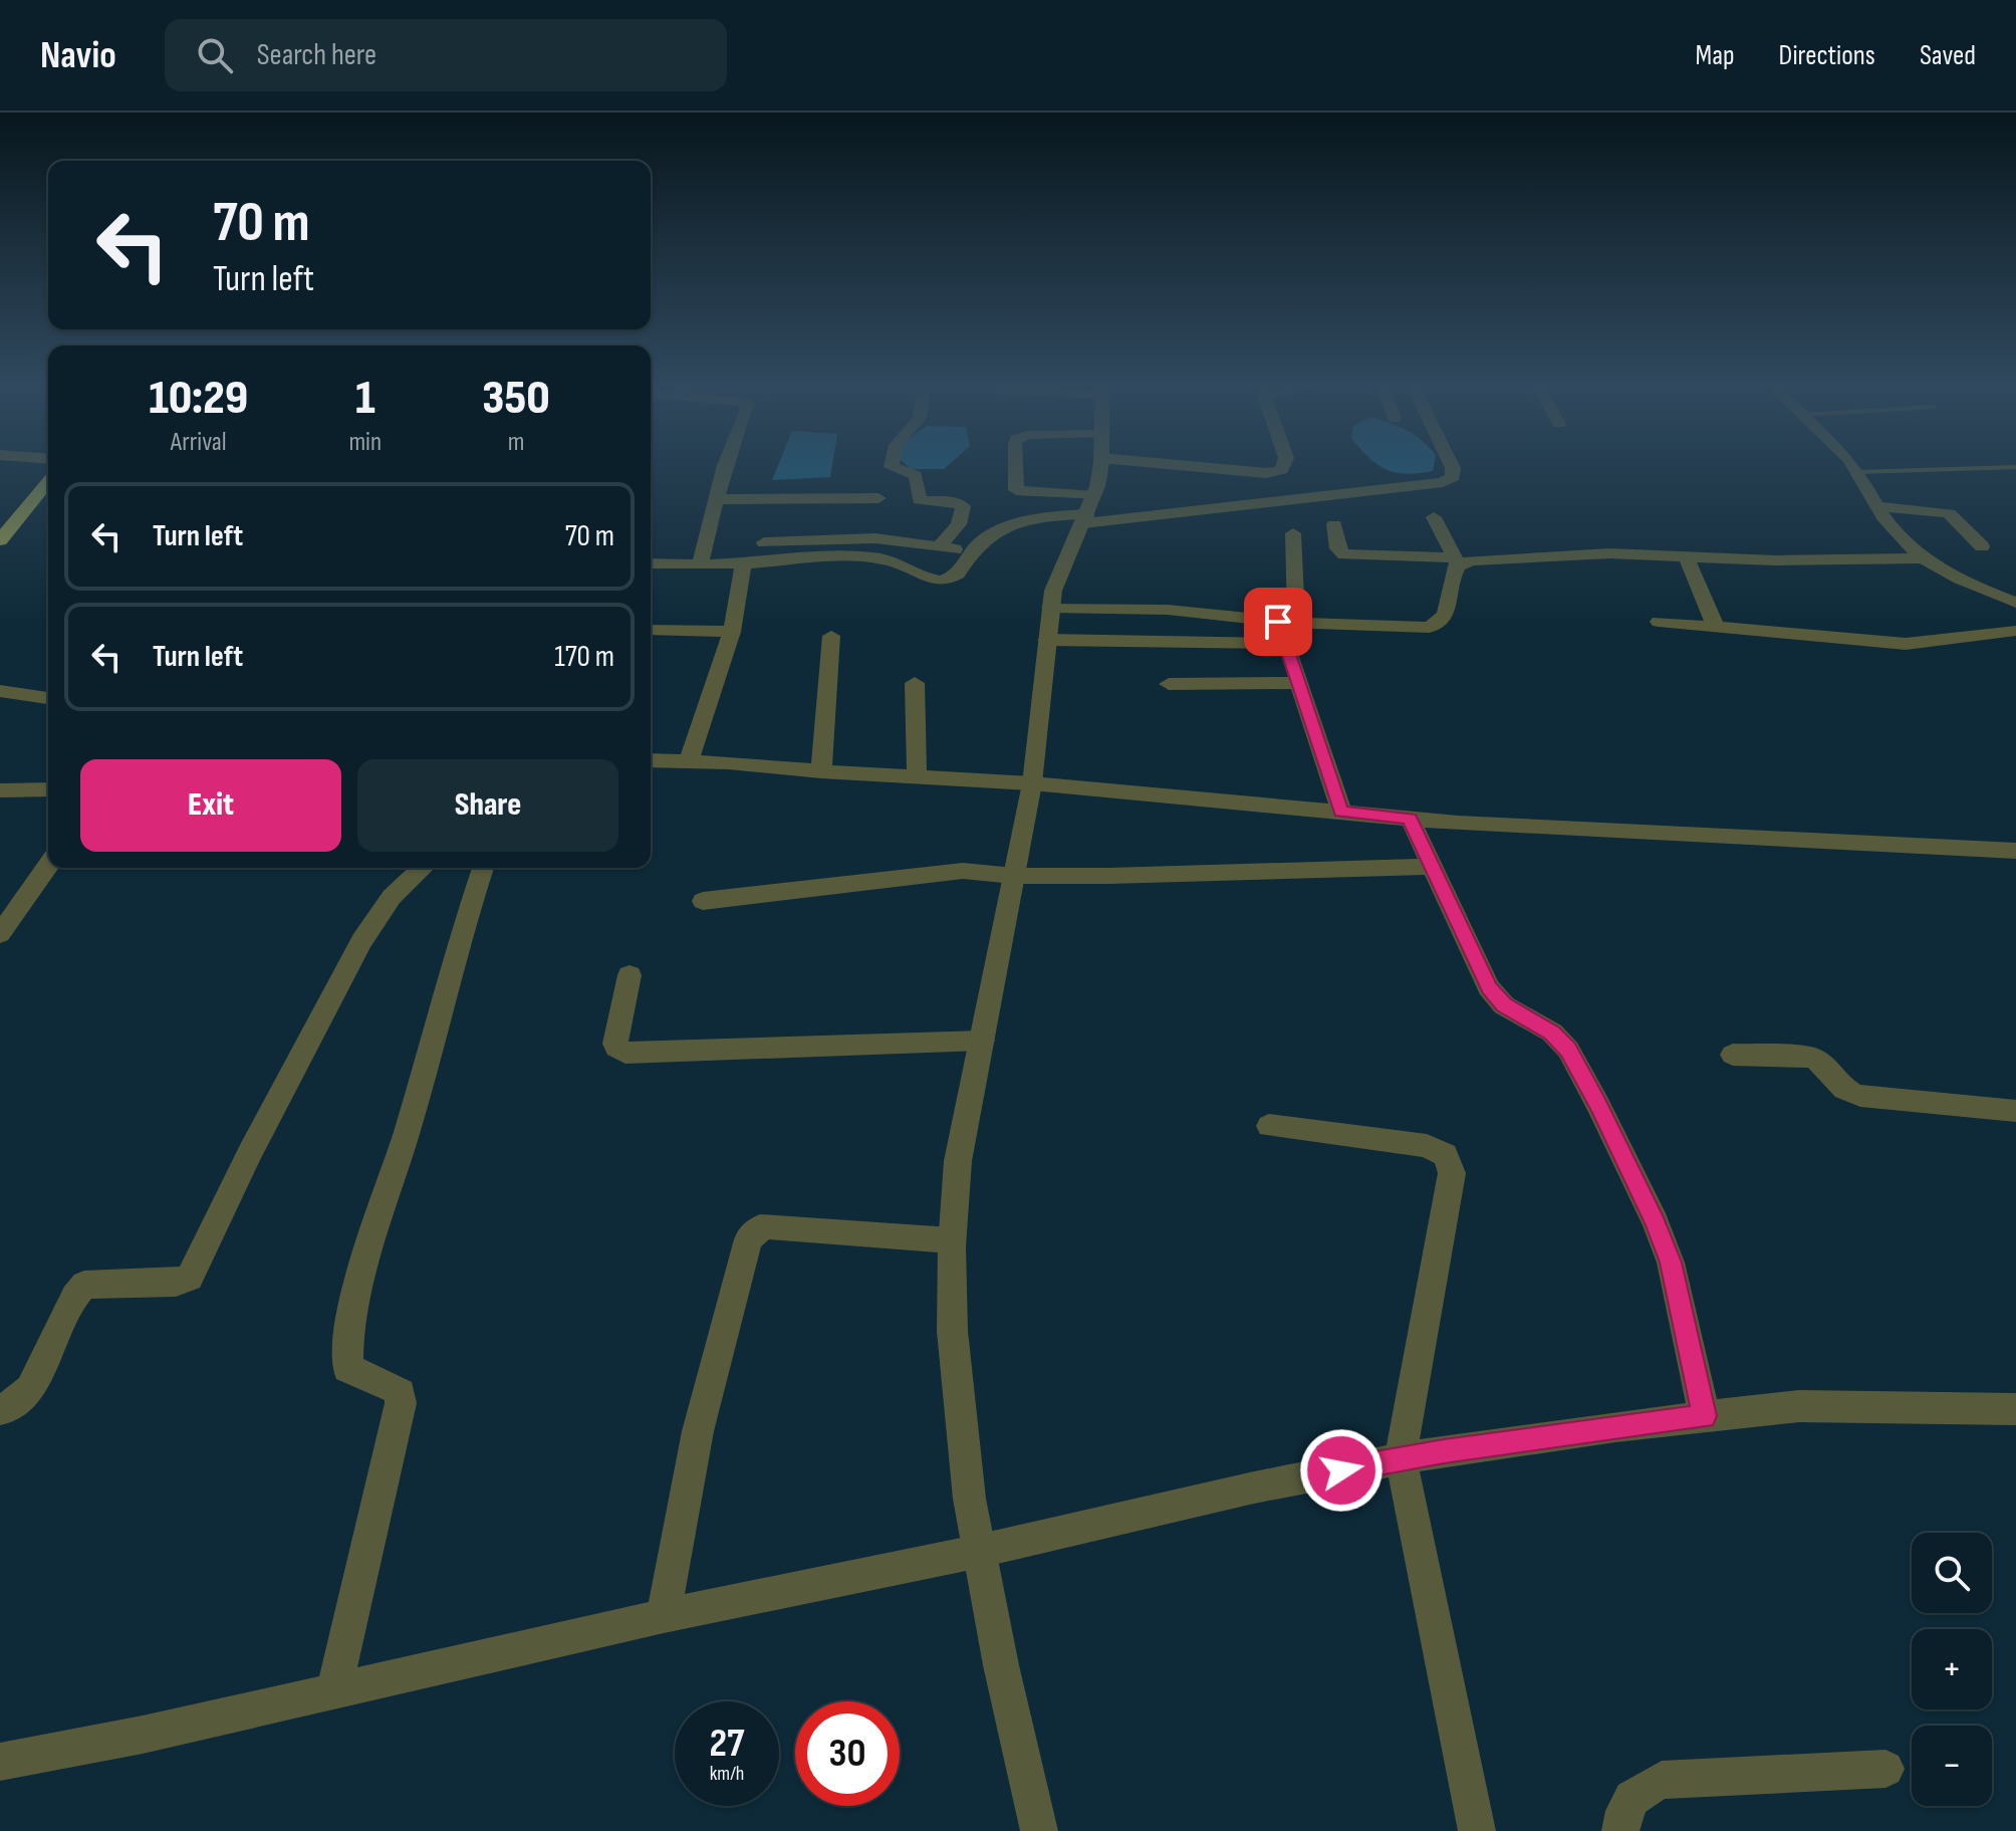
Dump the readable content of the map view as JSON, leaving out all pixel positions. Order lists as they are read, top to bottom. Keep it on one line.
{"page":{"header":"Navio","search":"Search here","nav":["Map","Directions","Saved"],"turn":["70 m","Turn left"],"eta":["10:29","Arrival","1","min","350","m"],"list":[{"name":"Turn left","value":"70 m"},{"name":"Turn left","value":"170 m"}],"buttons":["Exit","Share"],"map_buttons":["+","−"],"speed":"27 km/h","limit":"30"}}
